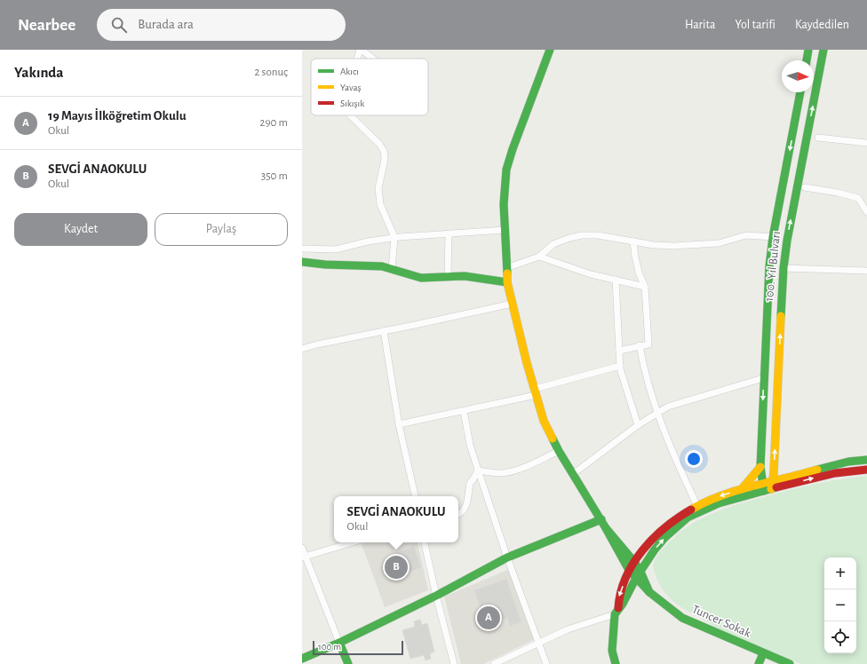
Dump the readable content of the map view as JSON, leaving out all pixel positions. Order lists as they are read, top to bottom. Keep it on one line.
{"streets":{"street":["100. Yıl Bulvarı","Tuncer Sokak"]},"legend":["Akıcı","Yavaş","Sıkışık"],"scale_bar":"100 m","north":"right","page":{"header":"Nearbee","search":"Burada ara","nav":["Harita","Yol tarifi","Kaydedilen"],"heading":["Yakında","2 sonuç"],"list":[{"mark":"A","name":"19 Mayıs İlköğretim Okulu","note":"Okul","value":"290 m"},{"mark":"B","name":"SEVGİ ANAOKULU","note":"Okul","value":"350 m"}],"buttons":["Kaydet","Paylaş"],"popup":["SEVGİ ANAOKULU","Okul"],"pins":["B","A"],"map_buttons":["+","−"],"scale":"100 m"}}
